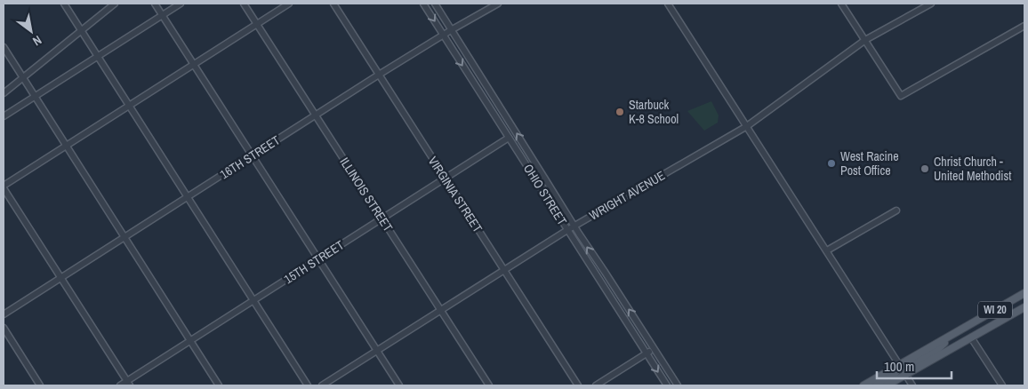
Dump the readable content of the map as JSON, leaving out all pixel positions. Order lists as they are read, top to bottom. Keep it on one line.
{"streets":{"main road":["WI 20"],"street":["16TH STREET","ILLINOIS STREET","VIRGINIA STREET","OHIO STREET","WRIGHT AVENUE","15TH STREET"]},"crossings":[["16TH STREET","ILLINOIS STREET"],["16TH STREET","VIRGINIA STREET"],["16TH STREET","OHIO STREET"],["ILLINOIS STREET","WRIGHT AVENUE"],["ILLINOIS STREET","15TH STREET"],["VIRGINIA STREET","WRIGHT AVENUE"],["VIRGINIA STREET","15TH STREET"],["OHIO STREET","WRIGHT AVENUE"],["OHIO STREET","15TH STREET"]],"places":["Starbuck K-8 School","West Racine Post Office","Christ Church - United Methodist"],"scale_bar":"100 m","north":"bottom right"}
